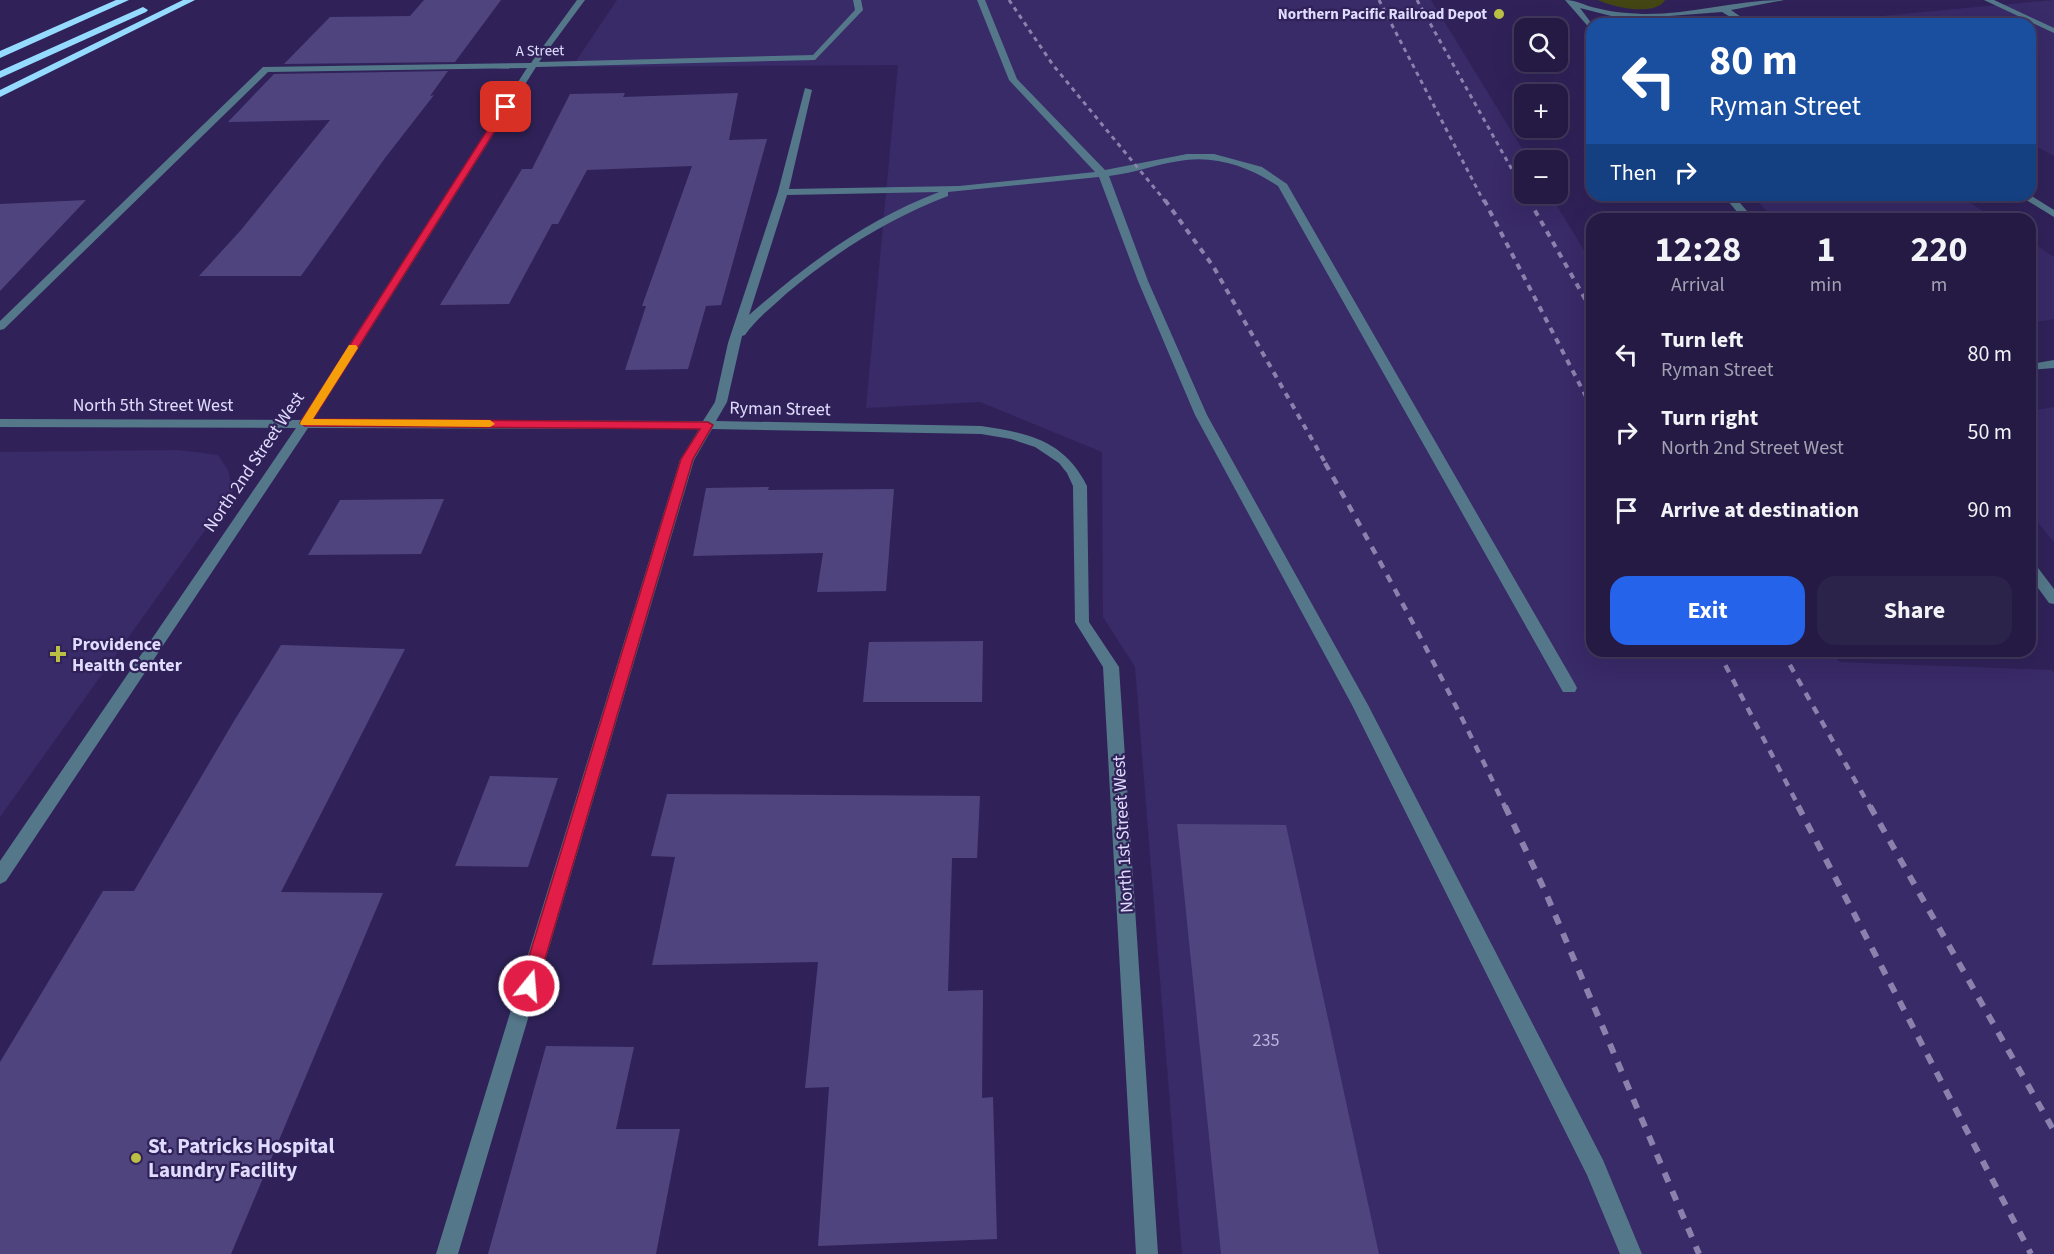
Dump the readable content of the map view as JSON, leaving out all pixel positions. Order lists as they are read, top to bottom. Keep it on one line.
{"streets":{"street":["A Street","North 5th Street West","Ryman Street","North 2nd Street West","North 1st Street West"]},"crossings":[["A Street","North 2nd Street West"],["North 5th Street West","Ryman Street"],["North 5th Street West","North 2nd Street West"],["Ryman Street","North 2nd Street West"],["Ryman Street","North 1st Street West"]],"places":{"other":["Northern Pacific Railroad Depot","St. Patricks Hospital Laundry Facility"],"health":["Providence Health Center"]},"house_numbers":["235"],"page":{"map_buttons":["+","−"],"turn":["80 m","Ryman Street"],"then":"Then","eta":["12:28","Arrival","1","min","220","m"],"list":[{"name":"Turn left","note":"Ryman Street","value":"80 m"},{"name":"Turn right","note":"North 2nd Street West","value":"50 m"},{"name":"Arrive at destination","value":"90 m"}],"buttons":["Exit","Share"]}}
